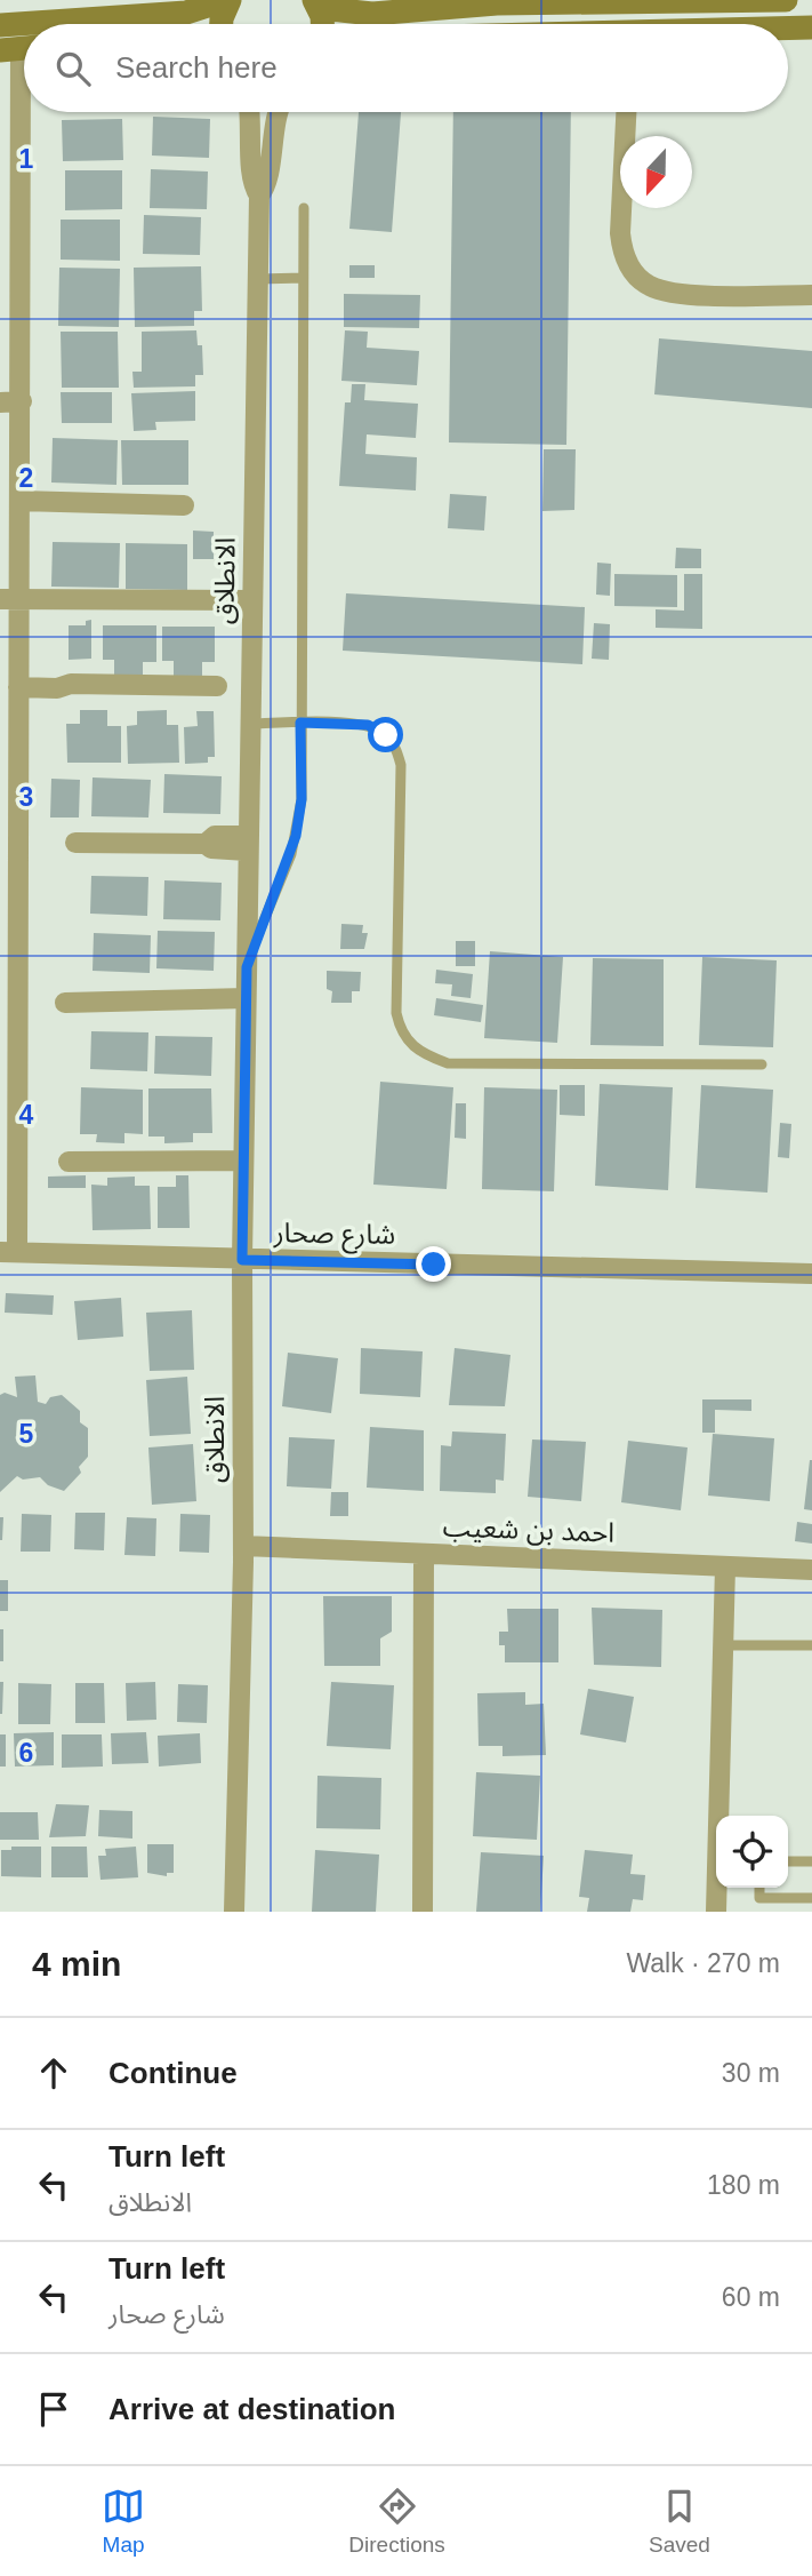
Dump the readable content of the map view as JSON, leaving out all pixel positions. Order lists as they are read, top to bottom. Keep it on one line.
{"streets":{"street":["الانطلاق","شارع صحار","احمد بن شعيب"]},"crossings":[["الانطلاق","شارع صحار"],["الانطلاق","احمد بن شعيب"]],"north":"bottom","page":{"search":"Search here","heading":["4 min","Walk · 270 m"],"list":[["Continue","30 m"],["Turn left","الانطلاق","180 m"],["Turn left","شارع صحار","60 m"],"Arrive at destination"],"nav":["Map","Directions","Saved"]},"grid":{"rows":["1","2","3","4","5","6"]}}
